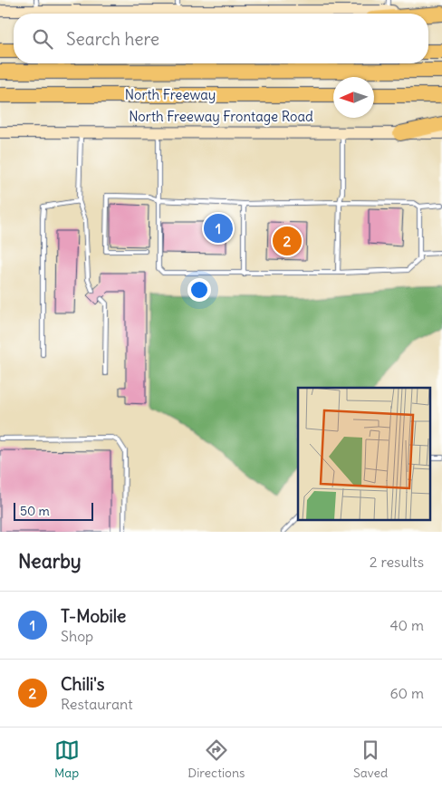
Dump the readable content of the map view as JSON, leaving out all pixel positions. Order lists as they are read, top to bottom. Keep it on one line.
{"streets":{"highway":["North Freeway"],"main road":["North Freeway Frontage Road"]},"scale_bar":"50 m","north":"left","page":{"search":"Search here","pins":["1","2"],"scale":"50 m","heading":["Nearby","2 results"],"list":[{"mark":"1","name":"T-Mobile","note":"Shop","value":"40 m"},{"mark":"2","name":"Chili's","note":"Restaurant","value":"60 m"}],"nav":["Map","Directions","Saved"]}}
